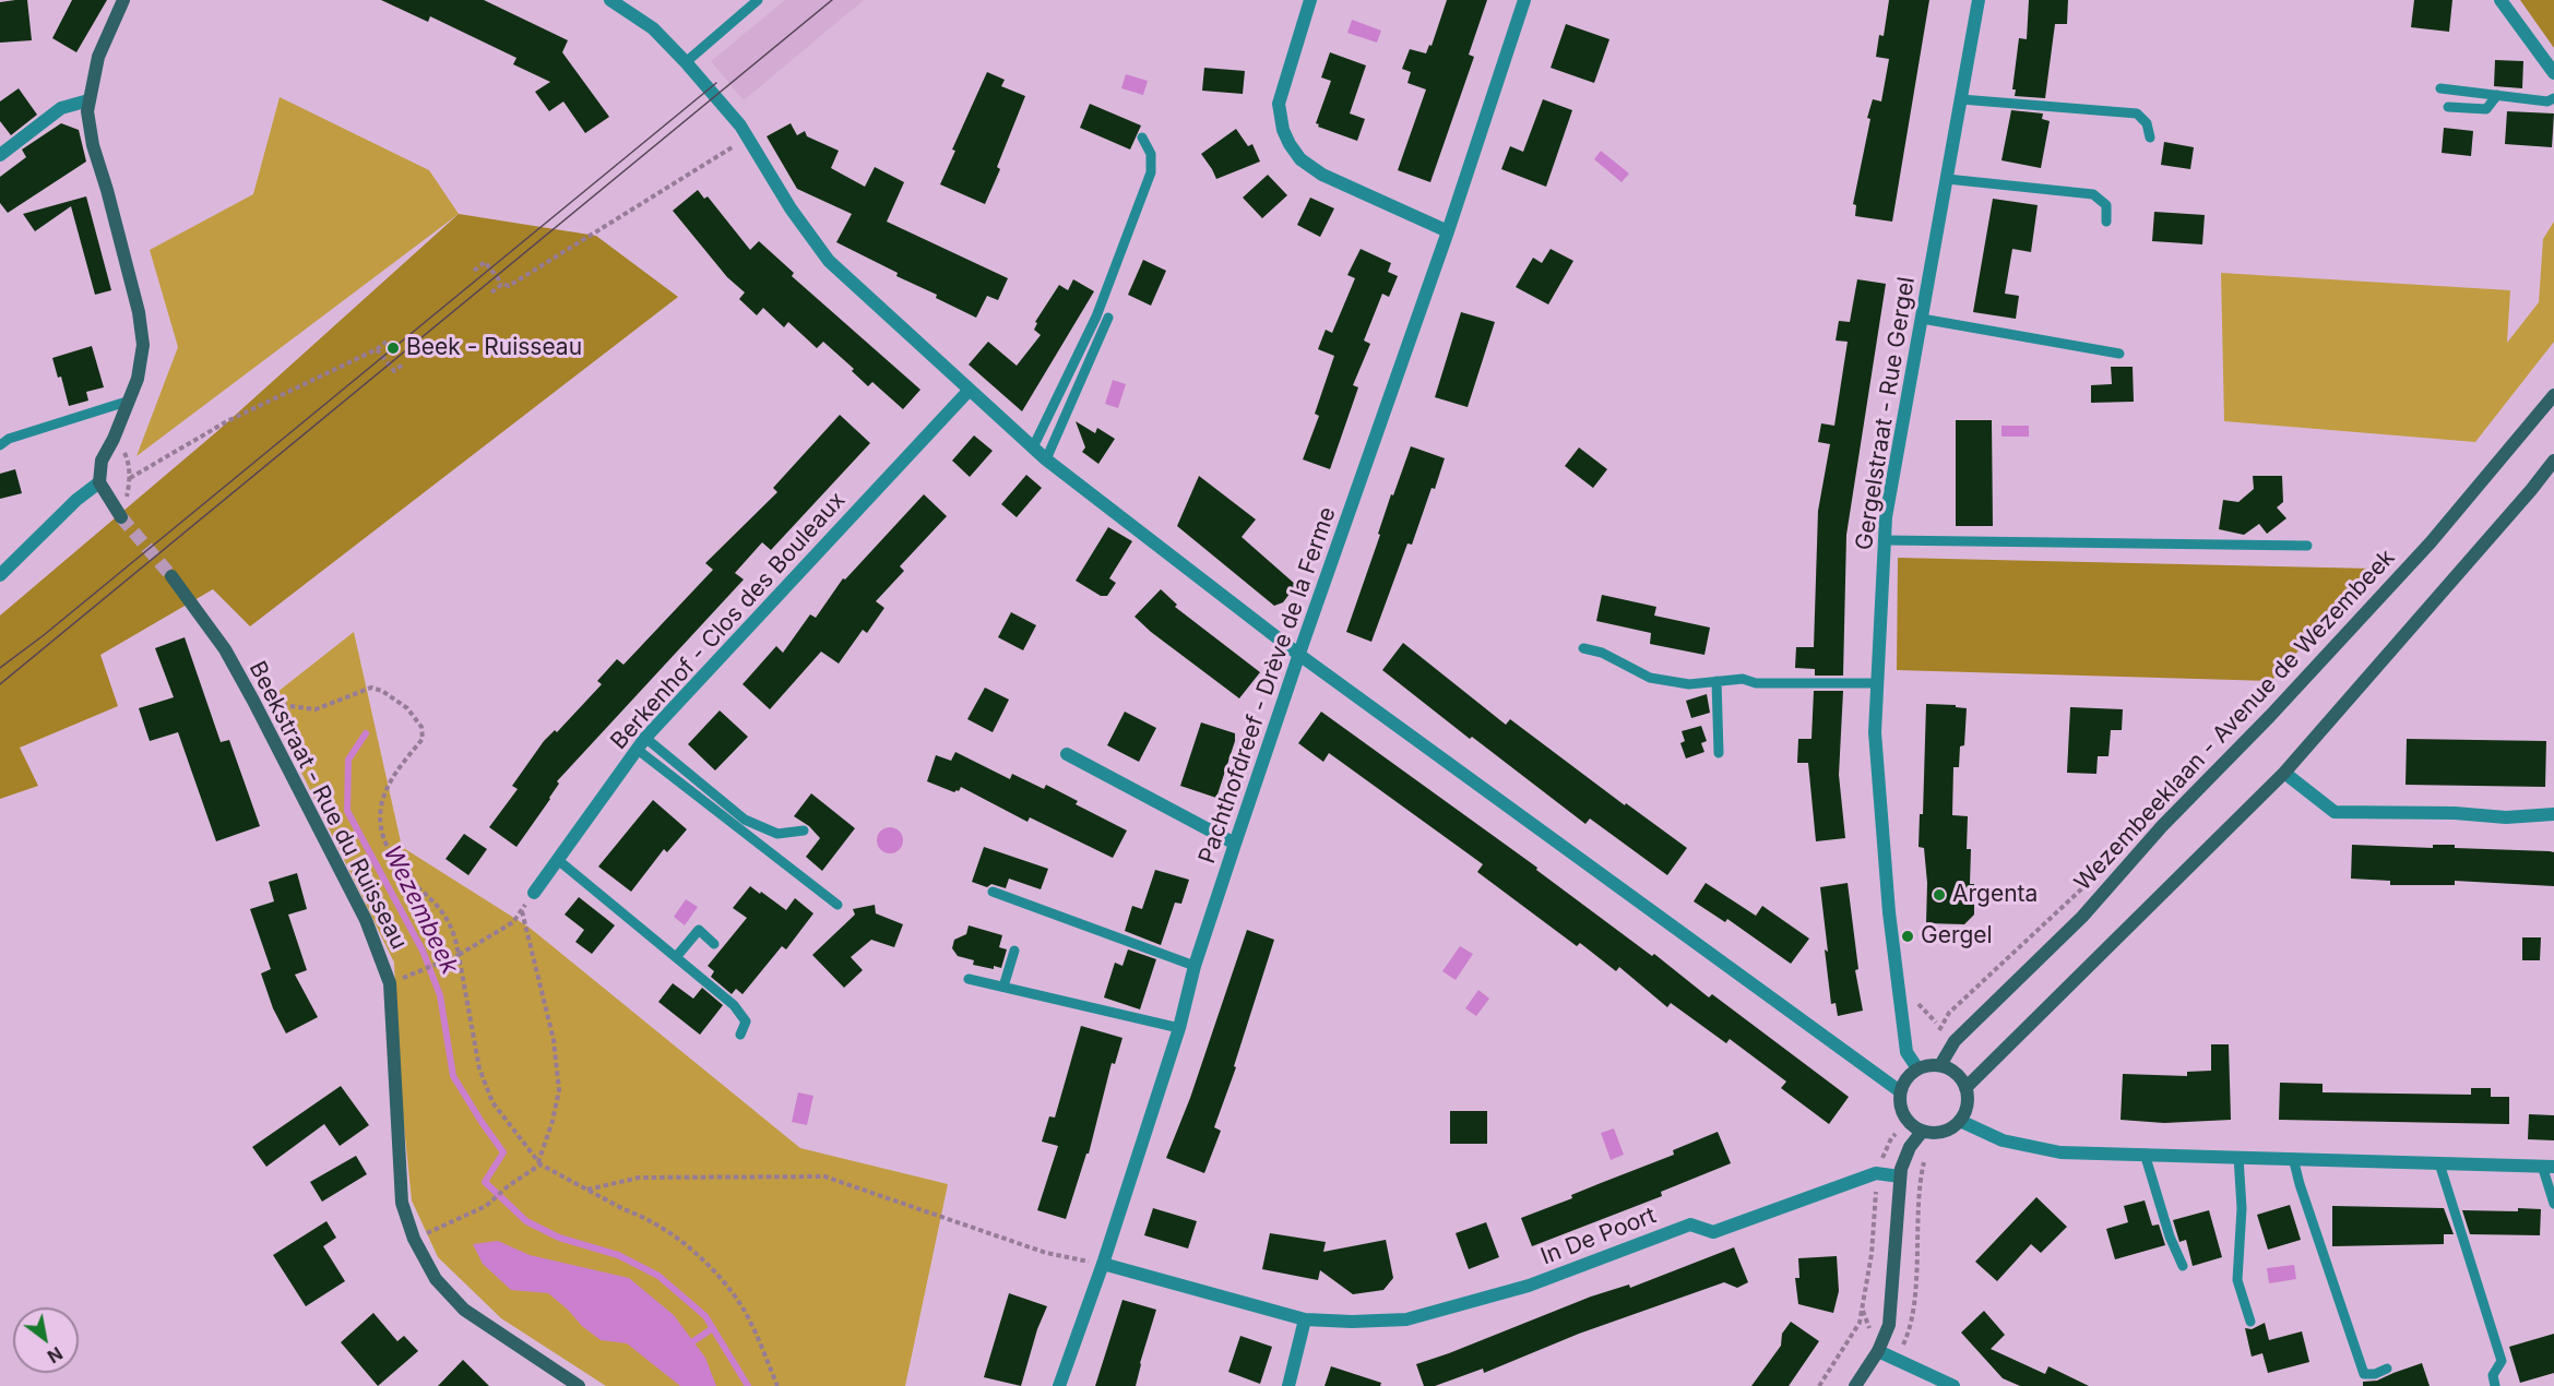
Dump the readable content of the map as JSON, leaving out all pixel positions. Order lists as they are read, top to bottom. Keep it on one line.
{"streets":{"main road":["Wezembeeklaan - Avenue de Wezembeek","Beekstraat - Rue du Ruisseau"],"street":["Gergelstraat - Rue Gergel","Berkenhof - Clos des Bouleaux","Pachthofdreef - Drève de la Ferme","In De Poort"]},"crossings":[["Gergelstraat - Rue Gergel","Wezembeeklaan - Avenue de Wezembeek"],["Pachthofdreef - Drève de la Ferme","In De Poort"]],"water":["Wezembeek"],"places":["Beek - Ruisseau","Argenta","Gergel"],"north":"bottom right"}
